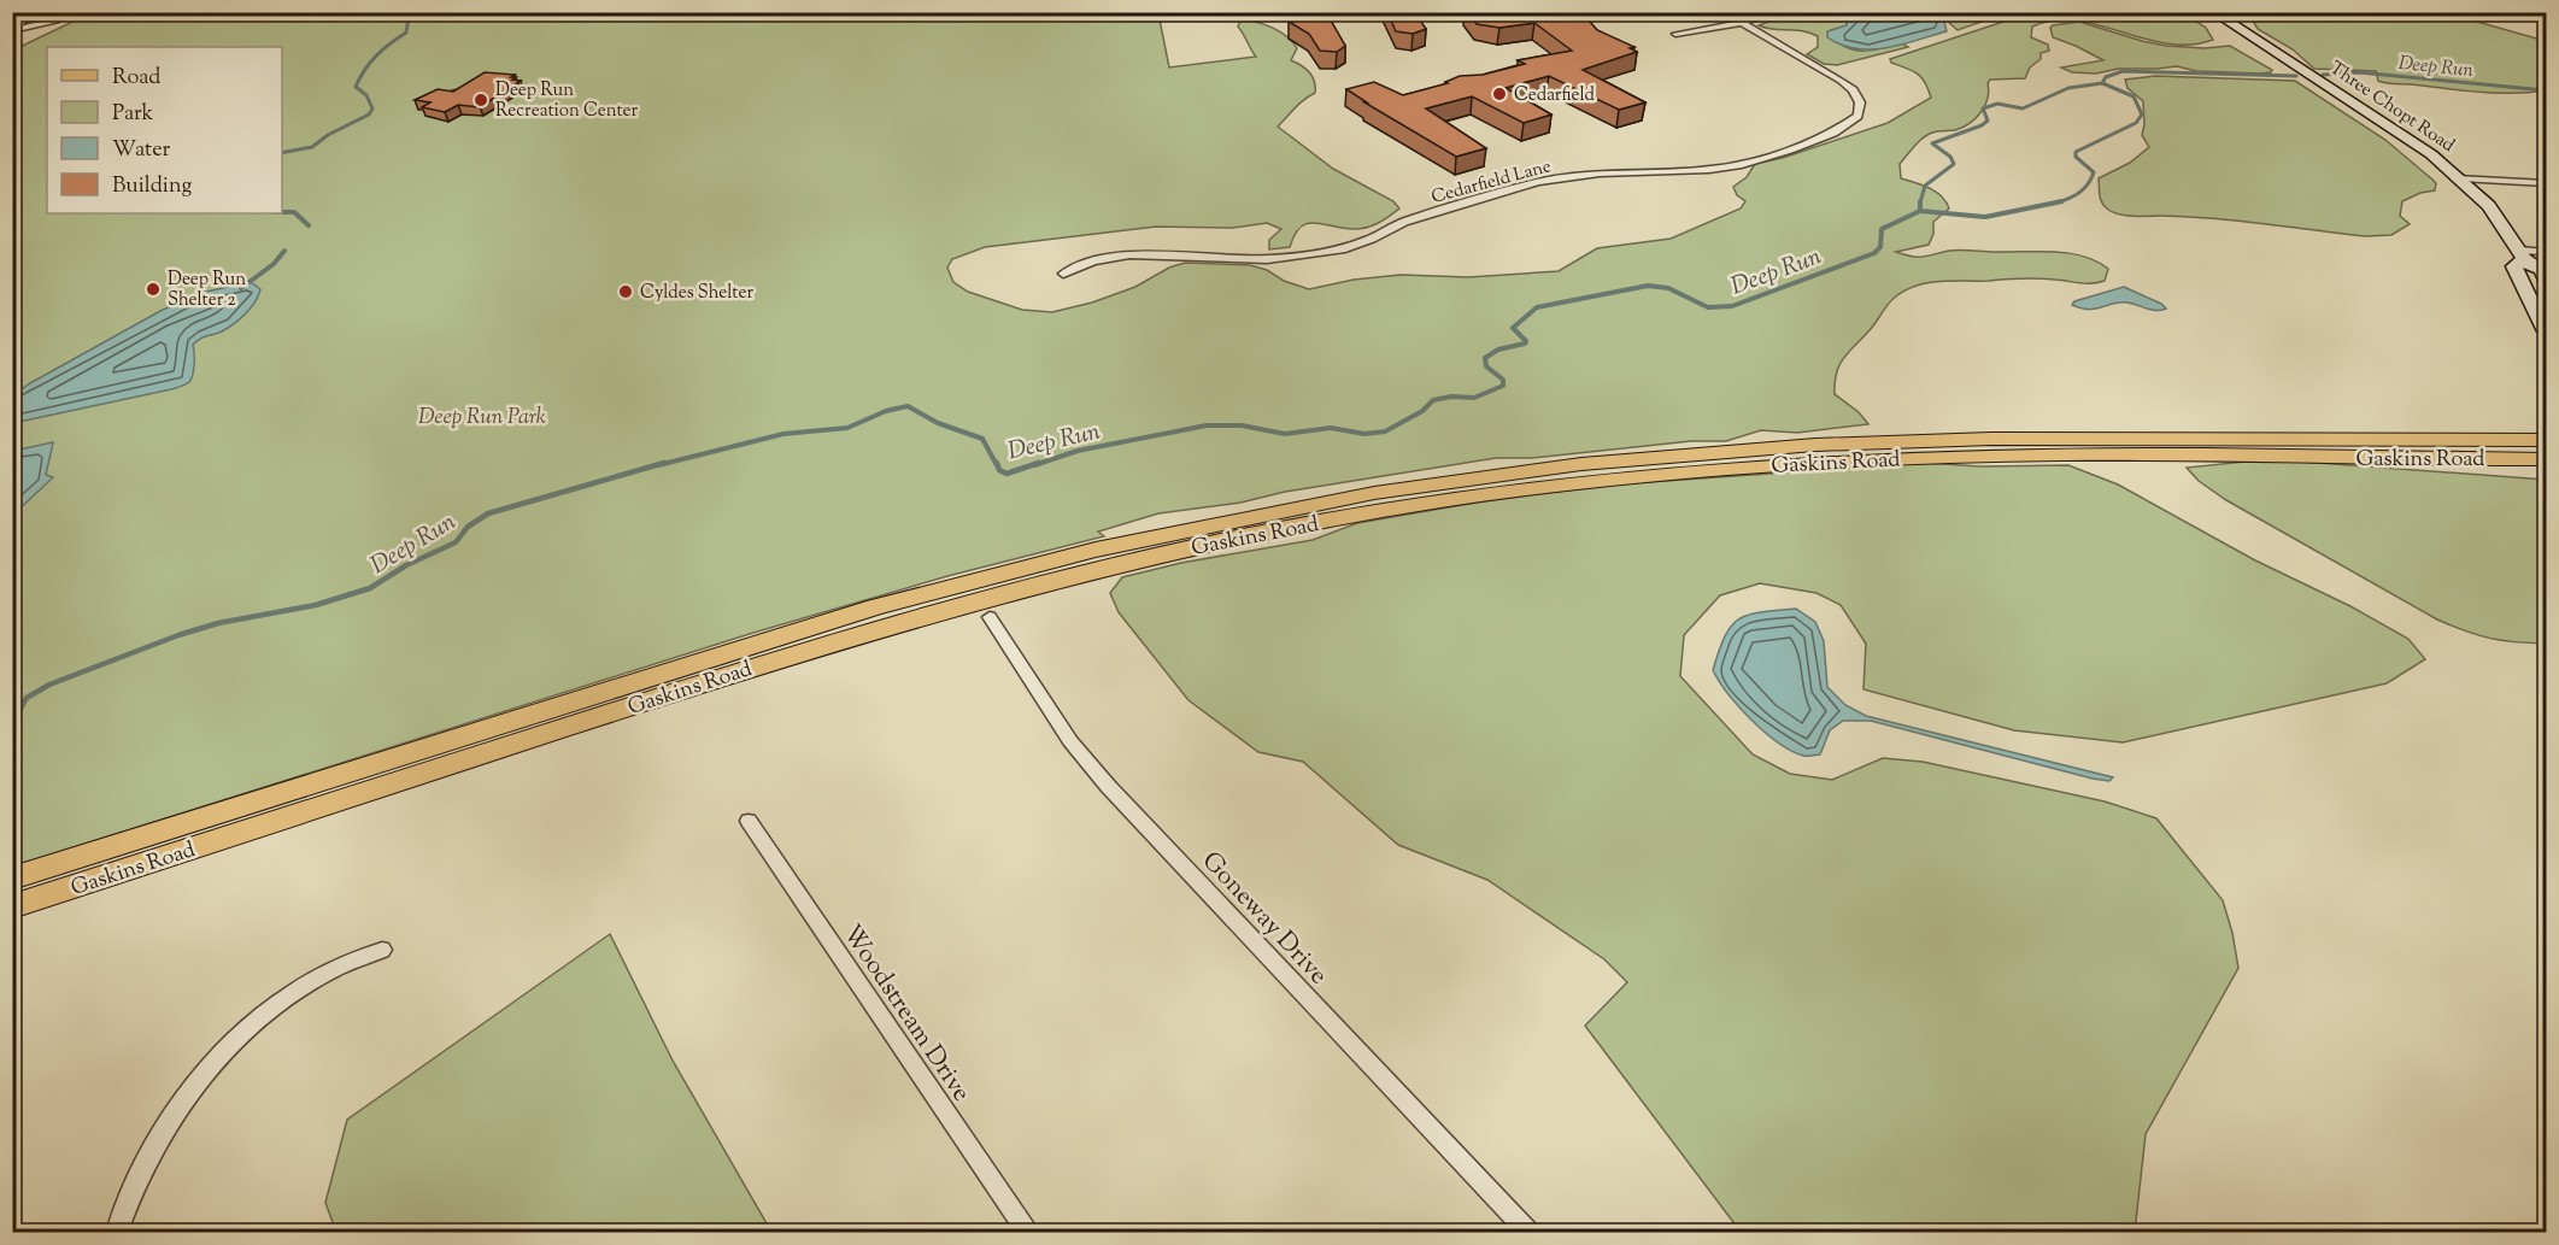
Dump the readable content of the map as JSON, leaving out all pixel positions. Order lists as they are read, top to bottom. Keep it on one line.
{"streets":{"main road":["Three Chopt Road","Gaskins Road"],"street":["Cedarfield Lane","Goneway Drive","Woodstream Drive"]},"water":["Deep Run"],"parks":["Deep Run Park"],"places":["Cedarfield","Deep Run Recreation Center","Deep Run Shelter 2","Cyldes Shelter"],"legend":["Road","Park","Water","Building"]}
